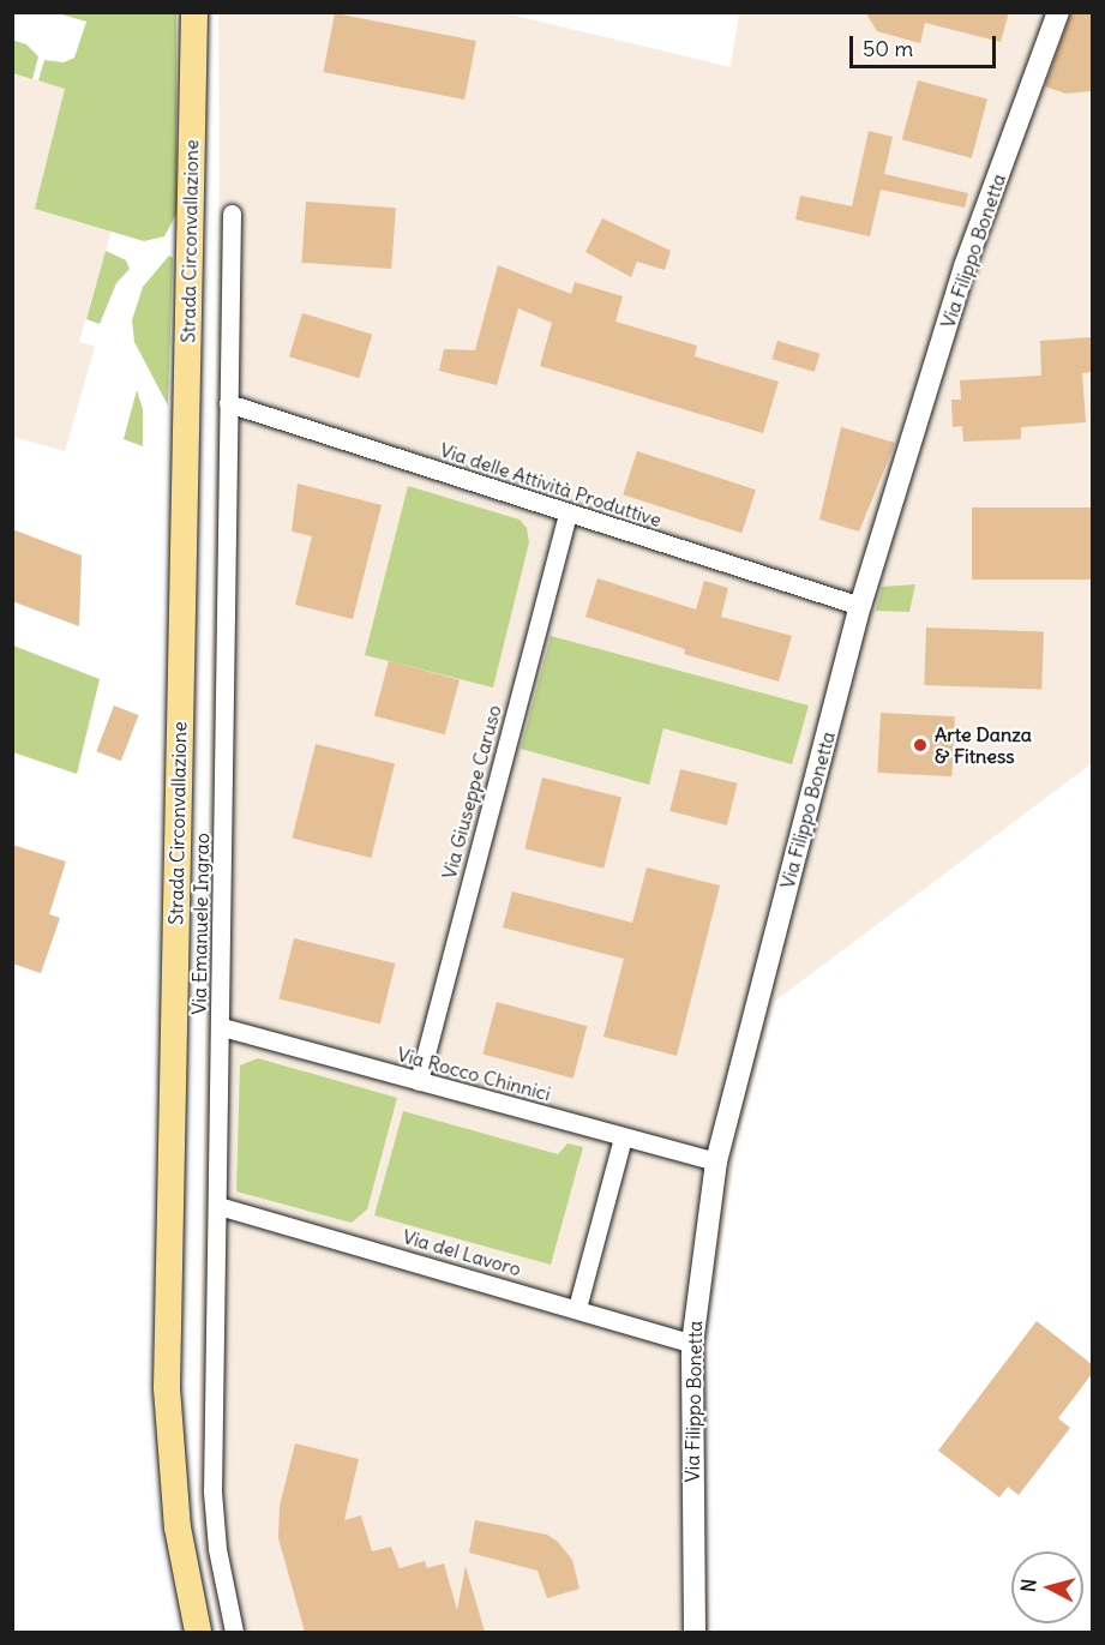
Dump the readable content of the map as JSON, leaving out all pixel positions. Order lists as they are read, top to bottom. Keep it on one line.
{"streets":{"main road":["Strada Circonvallazione"],"street":["Via Filippo Bonetta","Via delle Attività Produttive","Via Giuseppe Caruso","Via Emanuele Ingrao","Via Rocco Chinnici","Via del Lavoro"]},"crossings":[["Via Filippo Bonetta","Via delle Attività Produttive"],["Via Filippo Bonetta","Via Rocco Chinnici"],["Via Filippo Bonetta","Via del Lavoro"],["Via delle Attività Produttive","Via Giuseppe Caruso"],["Via delle Attività Produttive","Via Emanuele Ingrao"],["Via Giuseppe Caruso","Via Rocco Chinnici"],["Via Emanuele Ingrao","Via Rocco Chinnici"],["Via Emanuele Ingrao","Via del Lavoro"]],"places":["Arte Danza & Fitness"],"scale_bar":"50 m","north":"left"}
